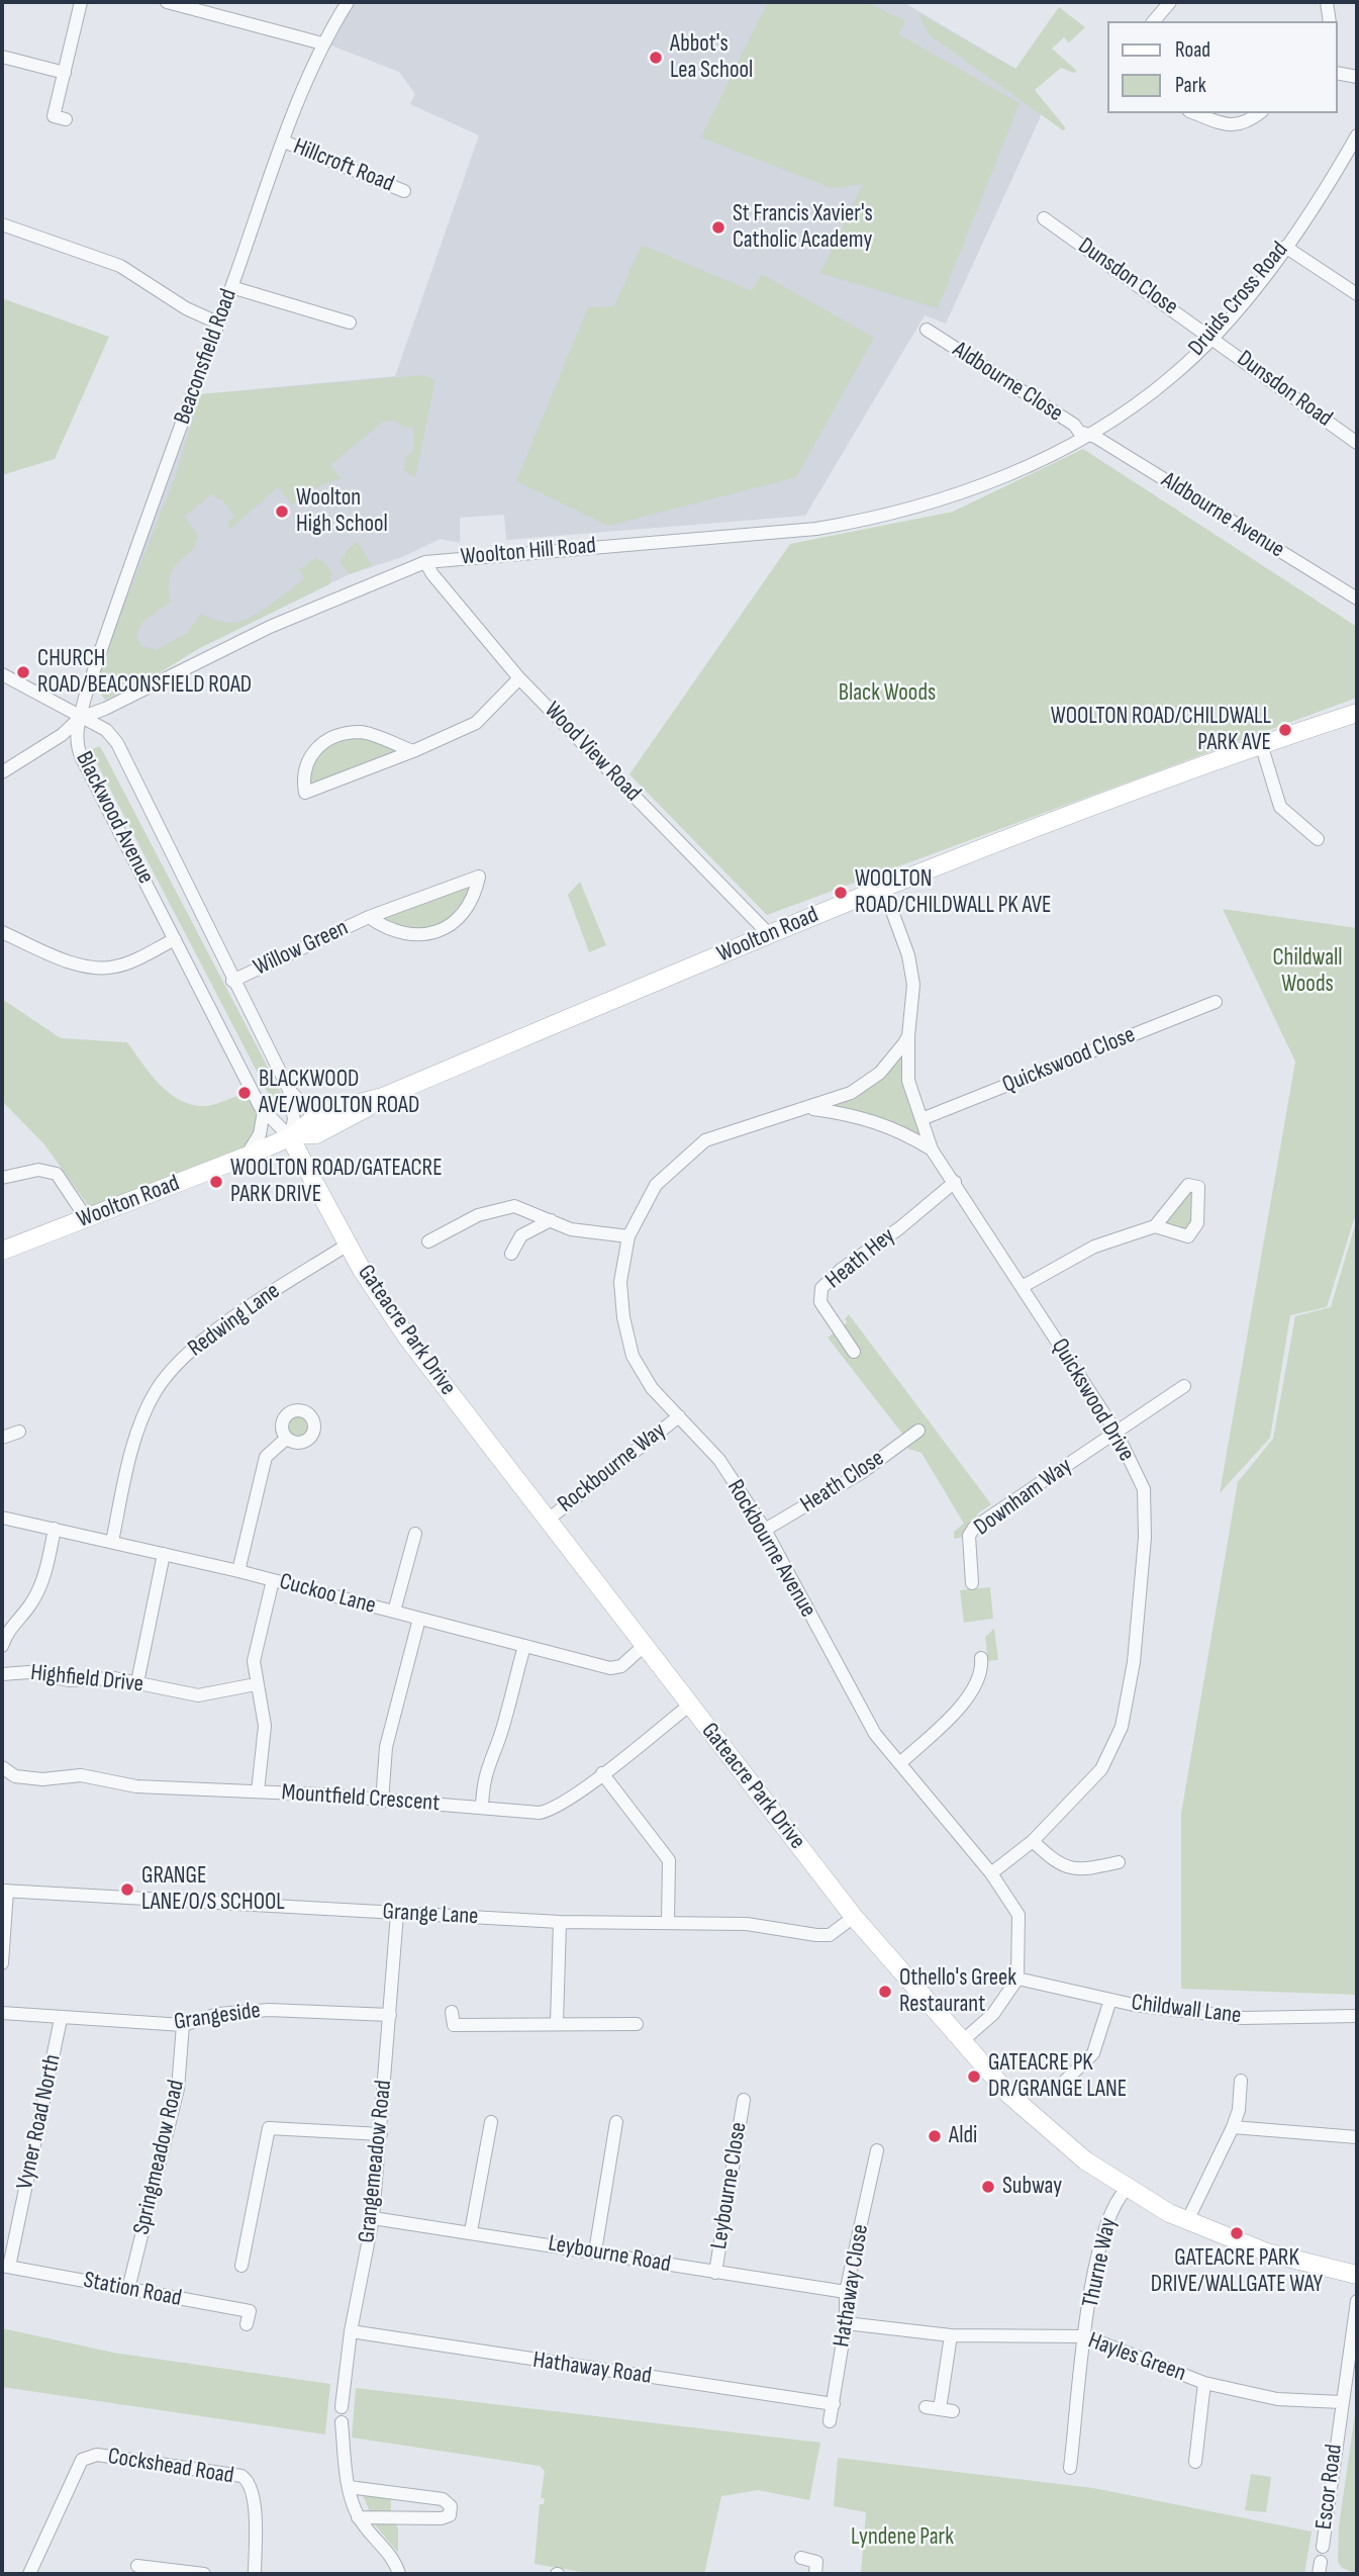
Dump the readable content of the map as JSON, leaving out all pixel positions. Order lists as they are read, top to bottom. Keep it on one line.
{"streets":{"street":["Hillcroft Road","Dunsdon Close","Druids Cross Road","Beaconsfield Road","Aldbourne Close","Dunsdon Road","Aldbourne Avenue","Woolton Hill Road","Wood View Road","Blackwood Avenue","Woolton Road","Willow Green","Quickswood Close","Heath Hey","Redwing Lane","Gateacre Park Drive","Quickswood Drive","Rockbourne Way","Heath Close","Downham Way","Rockbourne Avenue","Cuckoo Lane","Highfield Drive","Mountfield Crescent","Grange Lane","Childwall Lane","Grangeside","Vyner Road North","Springmeadow Road","Grangemeadow Road","Leybourne Close","Leybourne Road","Thurne Way","Hathaway Close","Station Road","Hayles Green","Hathaway Road","Cockshead Road","Escor Road"]},"crossings":[["Hillcroft Road","Beaconsfield Road"],["Dunsdon Close","Druids Cross Road"],["Dunsdon Close","Dunsdon Road"],["Druids Cross Road","Aldbourne Close"],["Druids Cross Road","Dunsdon Road"],["Druids Cross Road","Aldbourne Avenue"],["Druids Cross Road","Woolton Hill Road"],["Beaconsfield Road","Woolton Hill Road"],["Beaconsfield Road","Blackwood Avenue"],["Aldbourne Close","Aldbourne Avenue"],["Aldbourne Close","Woolton Hill Road"],["Aldbourne Avenue","Woolton Hill Road"],["Woolton Hill Road","Wood View Road"],["Woolton Hill Road","Blackwood Avenue"],["Wood View Road","Woolton Road"],["Blackwood Avenue","Woolton Road"],["Blackwood Avenue","Willow Green"],["Blackwood Avenue","Gateacre Park Drive"],["Woolton Road","Gateacre Park Drive"],["Woolton Road","Rockbourne Avenue"],["Quickswood Close","Quickswood Drive"],["Heath Hey","Quickswood Drive"],["Redwing Lane","Gateacre Park Drive"],["Redwing Lane","Cuckoo Lane"],["Gateacre Park Drive","Rockbourne Way"],["Gateacre Park Drive","Cuckoo Lane"],["Gateacre Park Drive","Mountfield Crescent"],["Gateacre Park Drive","Grange Lane"],["Gateacre Park Drive","Thurne Way"],["Quickswood Drive","Downham Way"],["Quickswood Drive","Rockbourne Avenue"],["Rockbourne Way","Rockbourne Avenue"],["Heath Close","Rockbourne Avenue"],["Rockbourne Avenue","Childwall Lane"],["Grange Lane","Grangemeadow Road"],["Grangeside","Vyner Road North"],["Grangeside","Springmeadow Road"],["Grangeside","Grangemeadow Road"],["Vyner Road North","Station Road"],["Springmeadow Road","Station Road"],["Grangemeadow Road","Leybourne Road"],["Grangemeadow Road","Hathaway Road"],["Leybourne Close","Leybourne Road"],["Leybourne Road","Hathaway Close"],["Thurne Way","Hayles Green"],["Hathaway Close","Hayles Green"],["Hathaway Close","Hathaway Road"],["Hayles Green","Escor Road"]],"parks":["Black Woods","Childwall Woods","Lyndene Park"],"places":["Abbot's Lea School","St Francis Xavier's Catholic Academy","Woolton High School","CHURCH ROAD/BEACONSFIELD ROAD","WOOLTON ROAD/CHILDWALL PARK AVE","WOOLTON ROAD/CHILDWALL PK AVE","BLACKWOOD AVE/WOOLTON ROAD","WOOLTON ROAD/GATEACRE PARK DRIVE","GRANGE LANE/O/S SCHOOL","Othello's Greek Restaurant","GATEACRE PK DR/GRANGE LANE","Aldi","Subway","GATEACRE PARK DRIVE/WALLGATE WAY"],"legend":["Road","Park"]}
